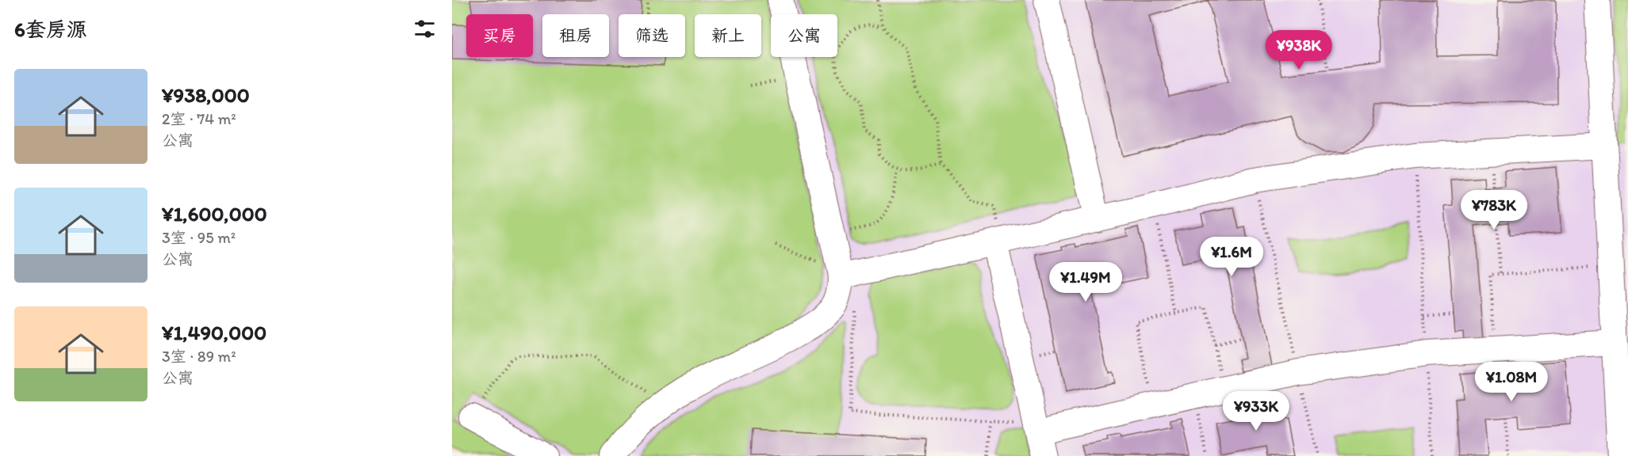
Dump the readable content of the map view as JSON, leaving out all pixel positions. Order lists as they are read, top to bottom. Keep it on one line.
{"page":{"heading":"6套房源","chip":["买房","租房","筛选","新上","公寓"],"price":["¥938K","¥783K","¥1.6M","¥1.49M","¥1.08M","¥933K"],"list":[{"name":"¥938,000","note":"2室 · 74 m² · 公寓"},{"name":"¥1,600,000","note":"3室 · 95 m² · 公寓"},{"name":"¥1,490,000","note":"3室 · 89 m² · 公寓"}]}}
